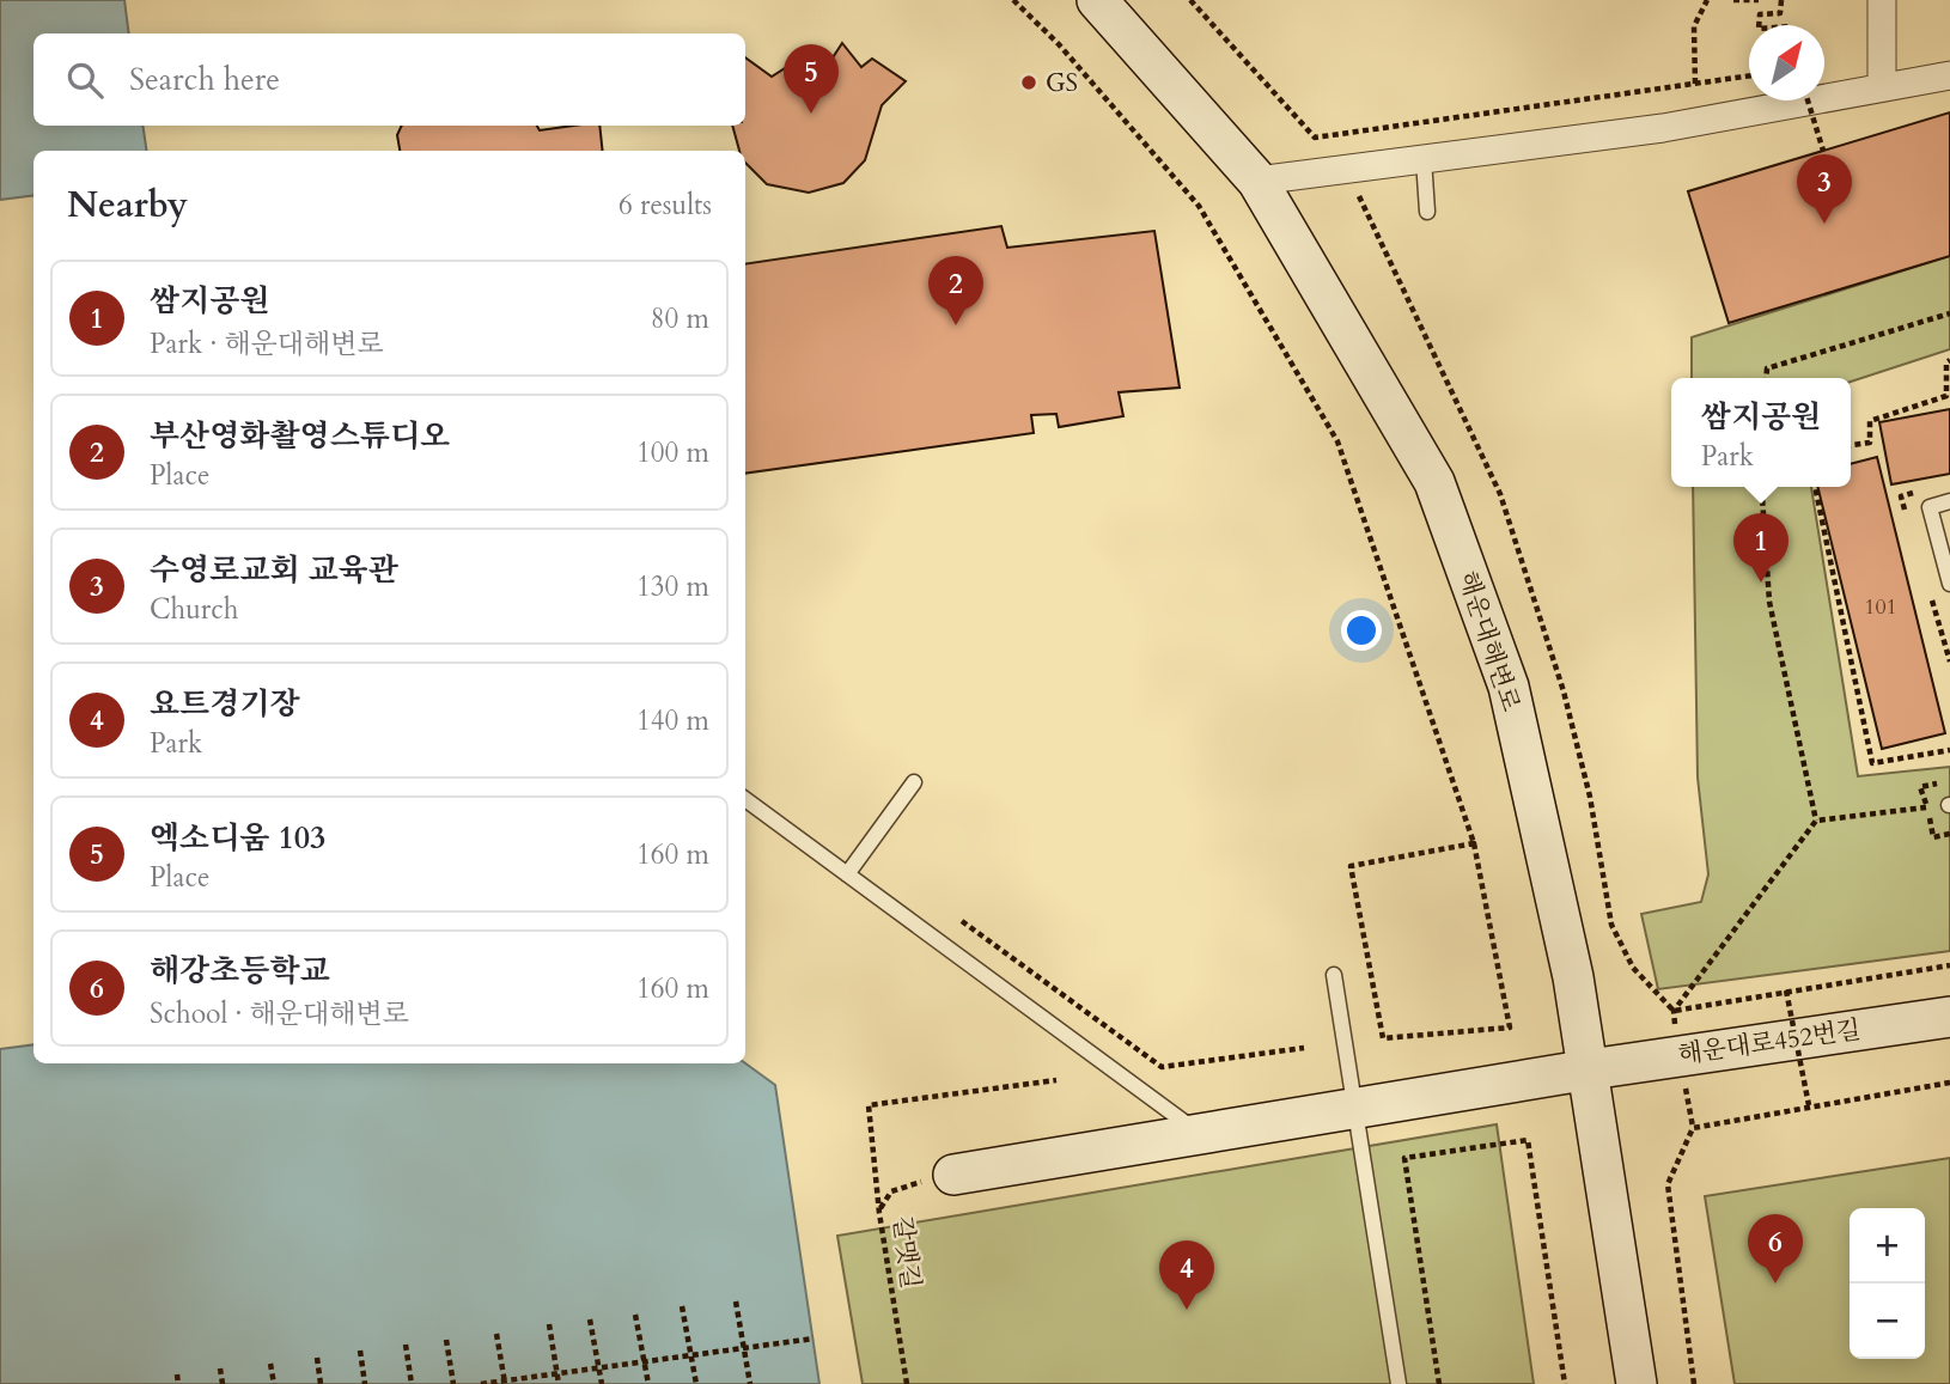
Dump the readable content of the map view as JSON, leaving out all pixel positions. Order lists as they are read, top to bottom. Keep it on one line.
{"streets":{"main road":["해운대해변로","해운대로452번길"],"path":["갈맷길"]},"crossings":[["해운대해변로","해운대로452번길"],["해운대로452번길","갈맷길"]],"places":["GS"],"house_numbers":["101"],"north":"top right","page":{"search":"Search here","pins":["5","3","2","1","6","4"],"heading":["Nearby","6 results"],"list":[{"mark":"1","name":"쌈지공원","note":"Park · 해운대해변로","value":"80 m"},{"mark":"2","name":"부산영화촬영스튜디오","note":"Place","value":"100 m"},{"mark":"3","name":"수영로교회 교육관","note":"Church","value":"130 m"},{"mark":"4","name":"요트경기장","note":"Park","value":"140 m"},{"mark":"5","name":"엑소디움 103","note":"Place","value":"160 m"},{"mark":"6","name":"해강초등학교","note":"School · 해운대해변로","value":"160 m"}],"popup":["쌈지공원","Park"],"map_buttons":["+","−"]}}
